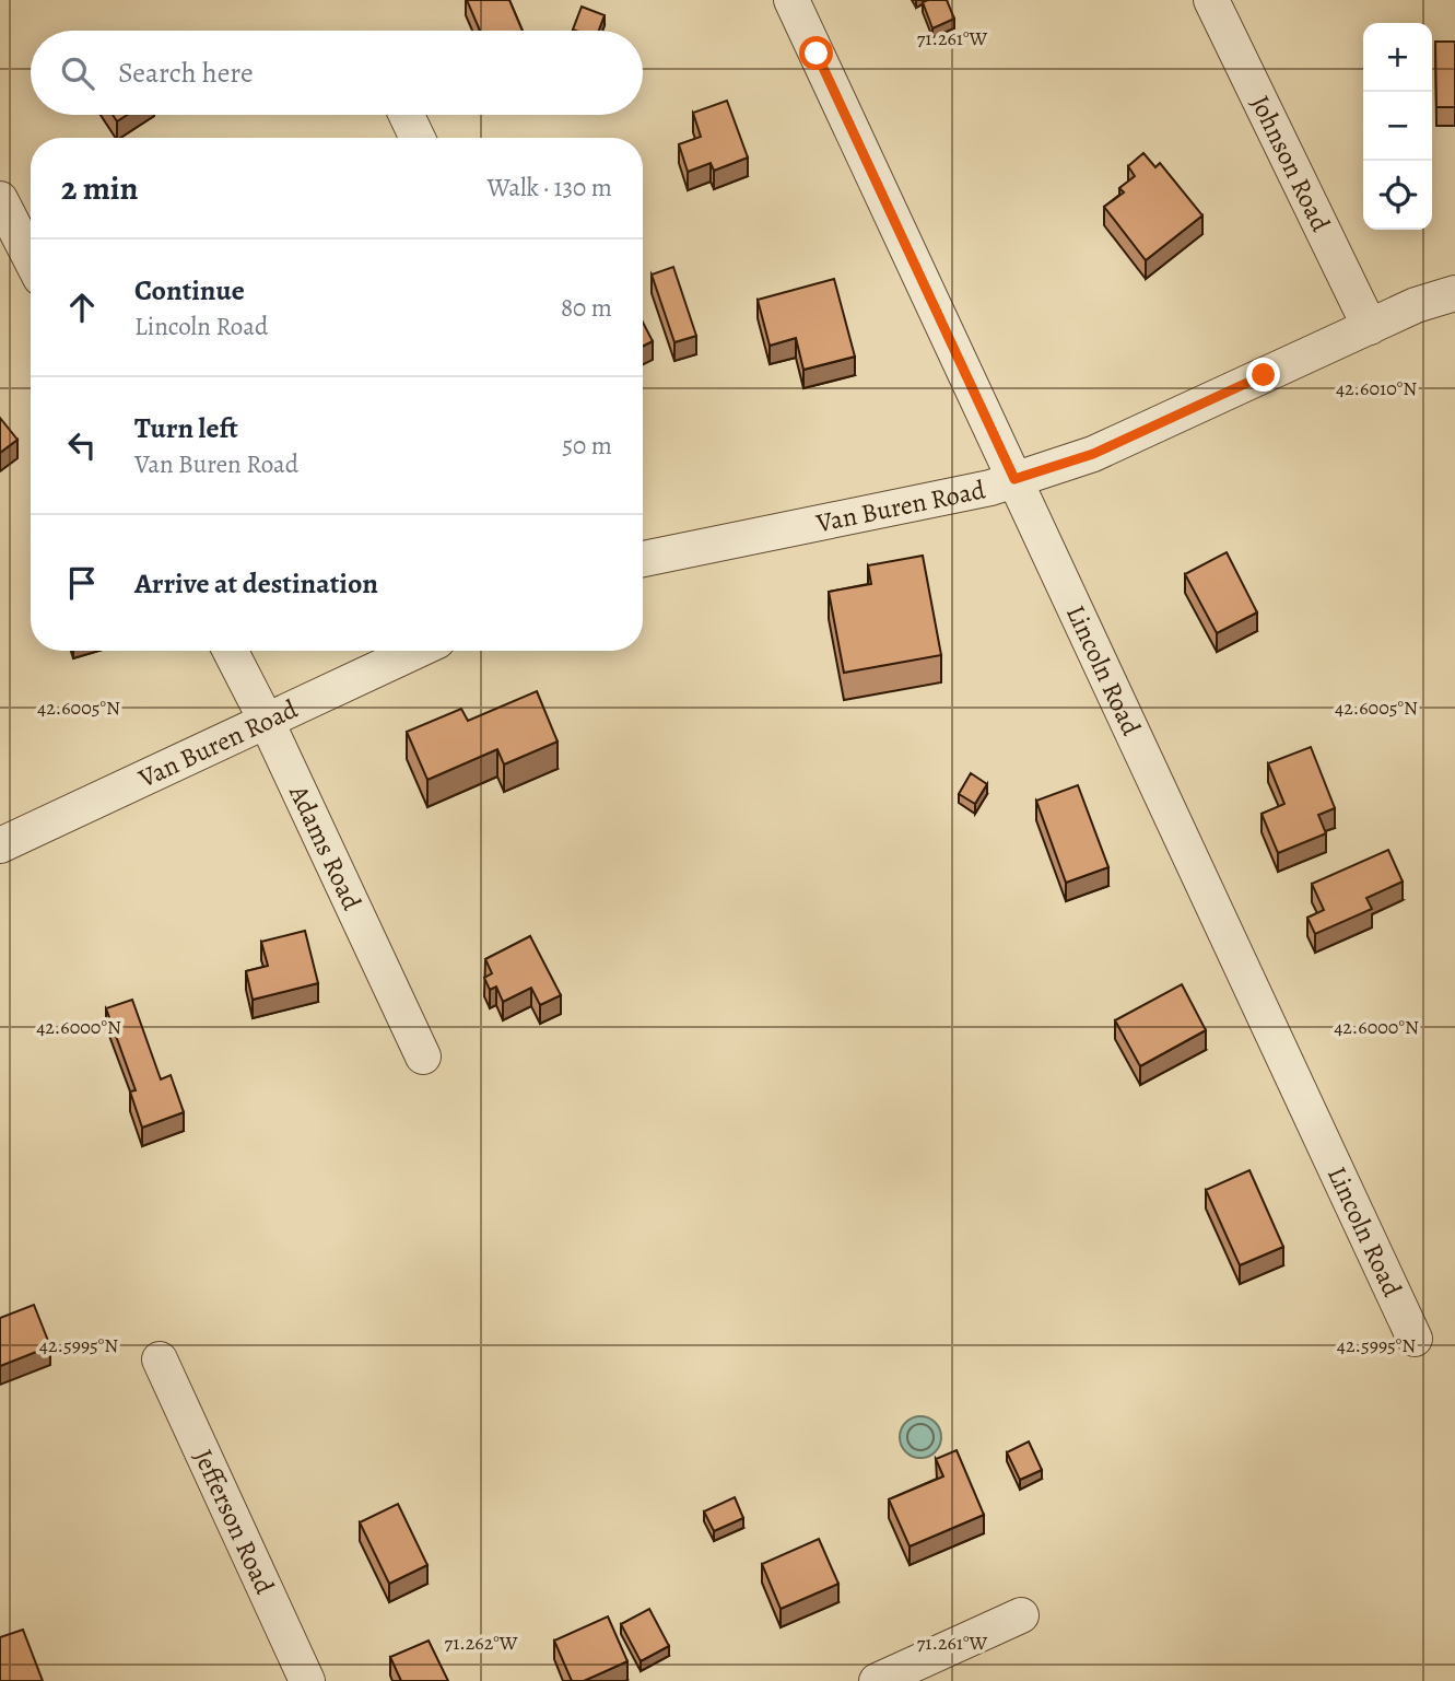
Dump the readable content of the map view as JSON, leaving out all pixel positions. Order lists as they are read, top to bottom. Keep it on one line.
{"streets":{"street":["Johnson Road","Van Buren Road","Lincoln Road","Adams Road","Jefferson Road"]},"crossings":[["Johnson Road","Van Buren Road"],["Van Buren Road","Lincoln Road"],["Van Buren Road","Adams Road"]],"page":{"map_buttons":["+","−"],"search":"Search here","heading":["2 min","Walk · 130 m"],"list":[["Continue","Lincoln Road","80 m"],["Turn left","Van Buren Road","50 m"],"Arrive at destination"]},"coordinates":["71.261°W","42.6010°N","42.6005°N","42.6000°N","42.5995°N","71.262°W"]}
